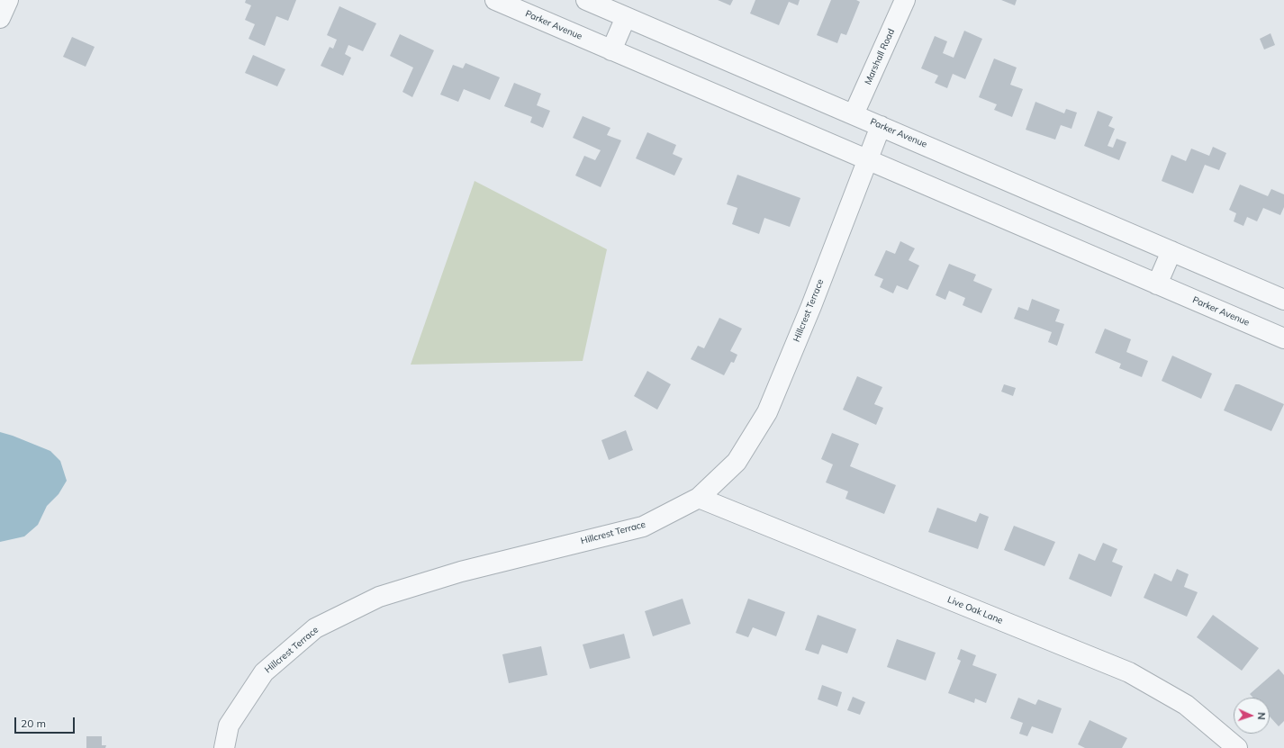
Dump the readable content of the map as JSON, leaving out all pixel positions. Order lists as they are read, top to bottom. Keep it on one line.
{"streets":{"street":["Parker Avenue","Marshall Road","Hillcrest Terrace","Live Oak Lane"]},"crossings":[["Parker Avenue","Marshall Road"],["Parker Avenue","Hillcrest Terrace"],["Hillcrest Terrace","Live Oak Lane"]],"scale_bar":"20 m","north":"right"}
